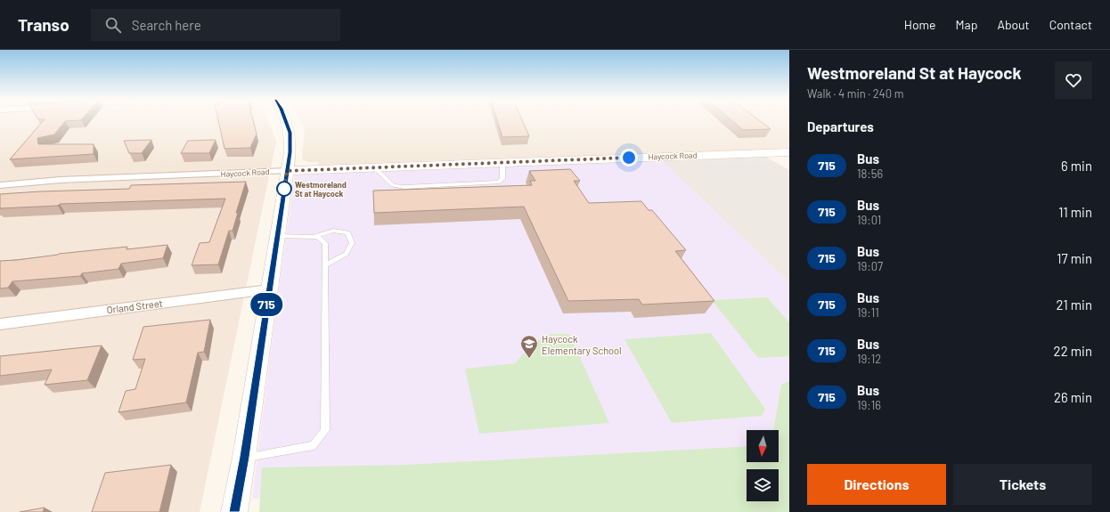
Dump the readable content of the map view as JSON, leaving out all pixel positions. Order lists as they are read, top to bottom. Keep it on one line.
{"streets":{"main road":["Haycock Road"],"street":["Orland Street"]},"places":{"other":["Westmoreland St at Haycock"],"school or university":["Haycock Elementary School"]},"lines":["bus line 715"],"north":"bottom","page":{"header":"Transo","search":"Search here","nav":["Home","Map","About","Contact"],"on_map":"715","heading":[["Westmoreland St at Haycock","Walk · 4 min · 240 m"],"Departures"],"list":[{"mark":"715","name":"Bus","note":"18:56","value":"6 min"},{"mark":"715","name":"Bus","note":"19:01","value":"11 min"},{"mark":"715","name":"Bus","note":"19:07","value":"17 min"},{"mark":"715","name":"Bus","note":"19:11","value":"21 min"},{"mark":"715","name":"Bus","note":"19:12","value":"22 min"},{"mark":"715","name":"Bus","note":"19:16","value":"26 min"}],"buttons":["Directions","Tickets"]}}
